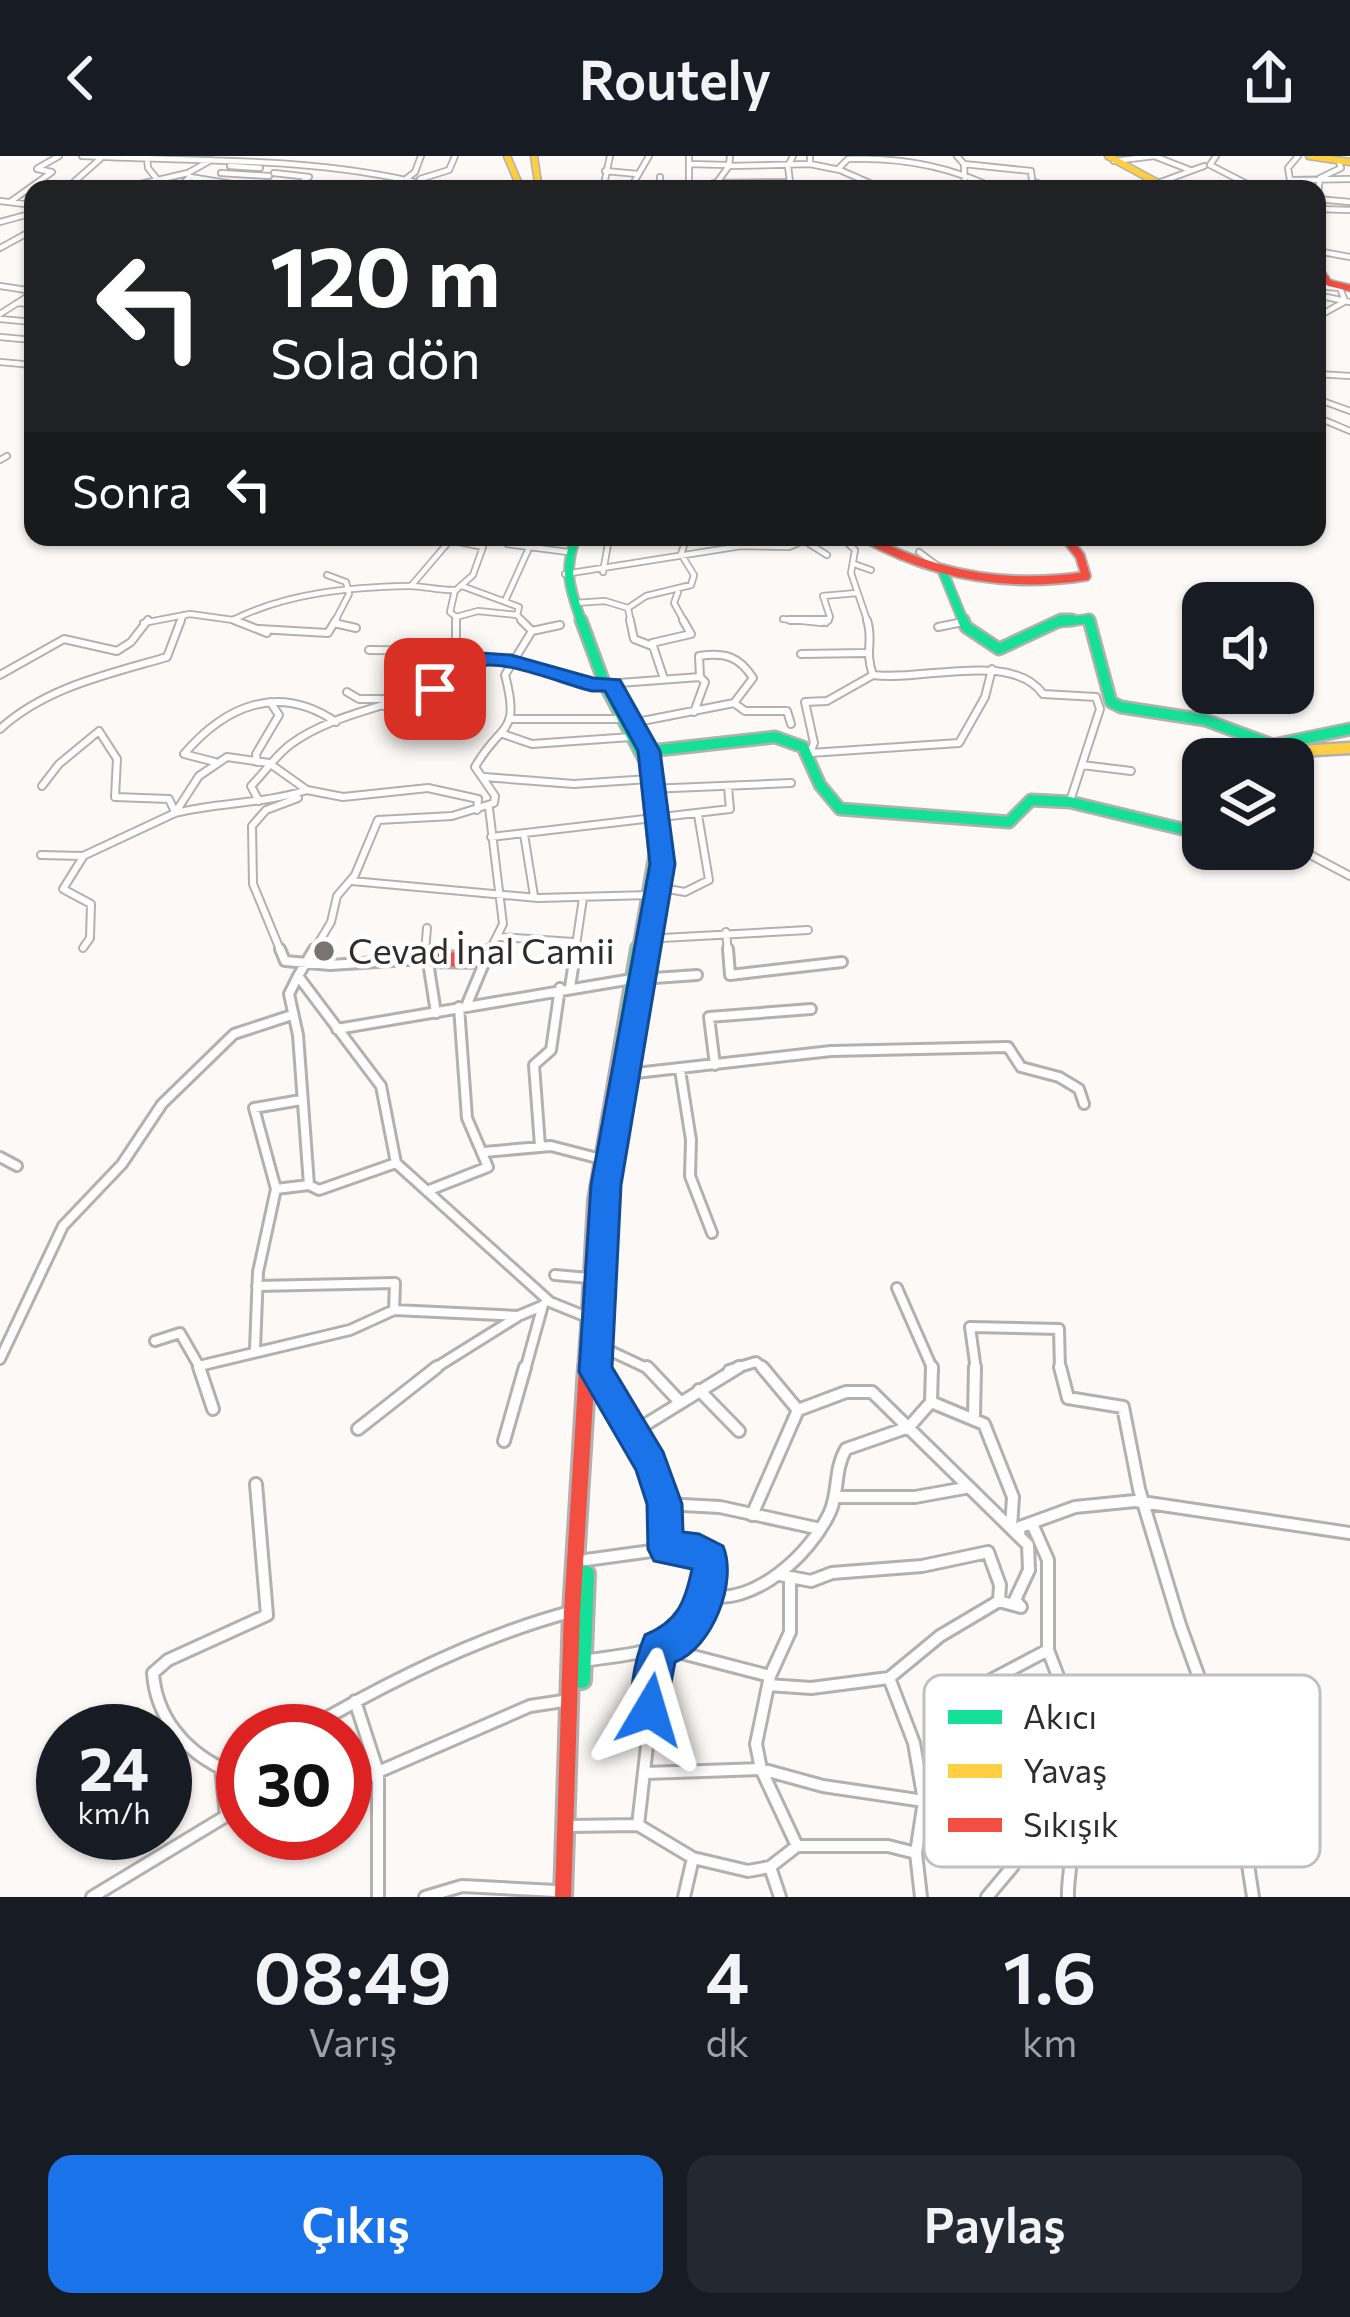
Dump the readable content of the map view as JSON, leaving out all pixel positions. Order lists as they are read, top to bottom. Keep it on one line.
{"places":["Cevad İnal Camii"],"legend":["Akıcı","Yavaş","Sıkışık"],"page":{"header":"Routely","turn":["120 m","Sola dön"],"then":"Sonra","speed":"24 km/h","limit":"30","eta":["08:49","Varış","4","dk","1.6","km"],"buttons":["Çıkış","Paylaş"]}}
